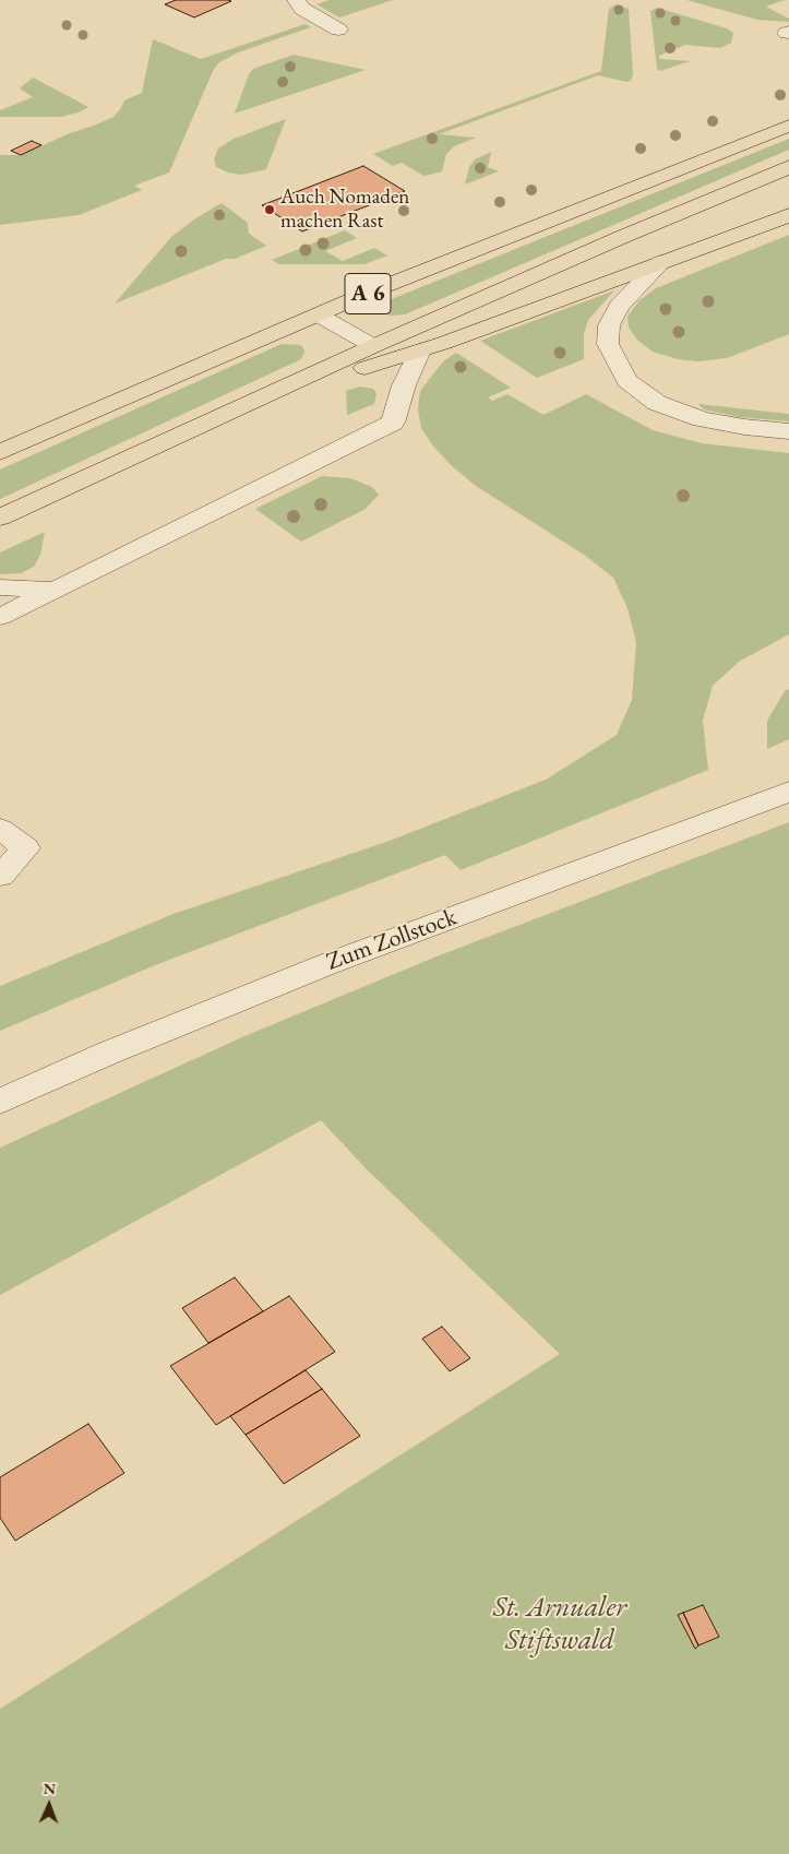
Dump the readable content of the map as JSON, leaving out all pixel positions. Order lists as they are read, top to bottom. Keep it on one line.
{"streets":{"highway":["A 6"],"street":["Zum Zollstock"]},"parks":["St. Arnualer Stiftswald"],"places":["Auch Nomaden machen Rast"],"north":"top"}
